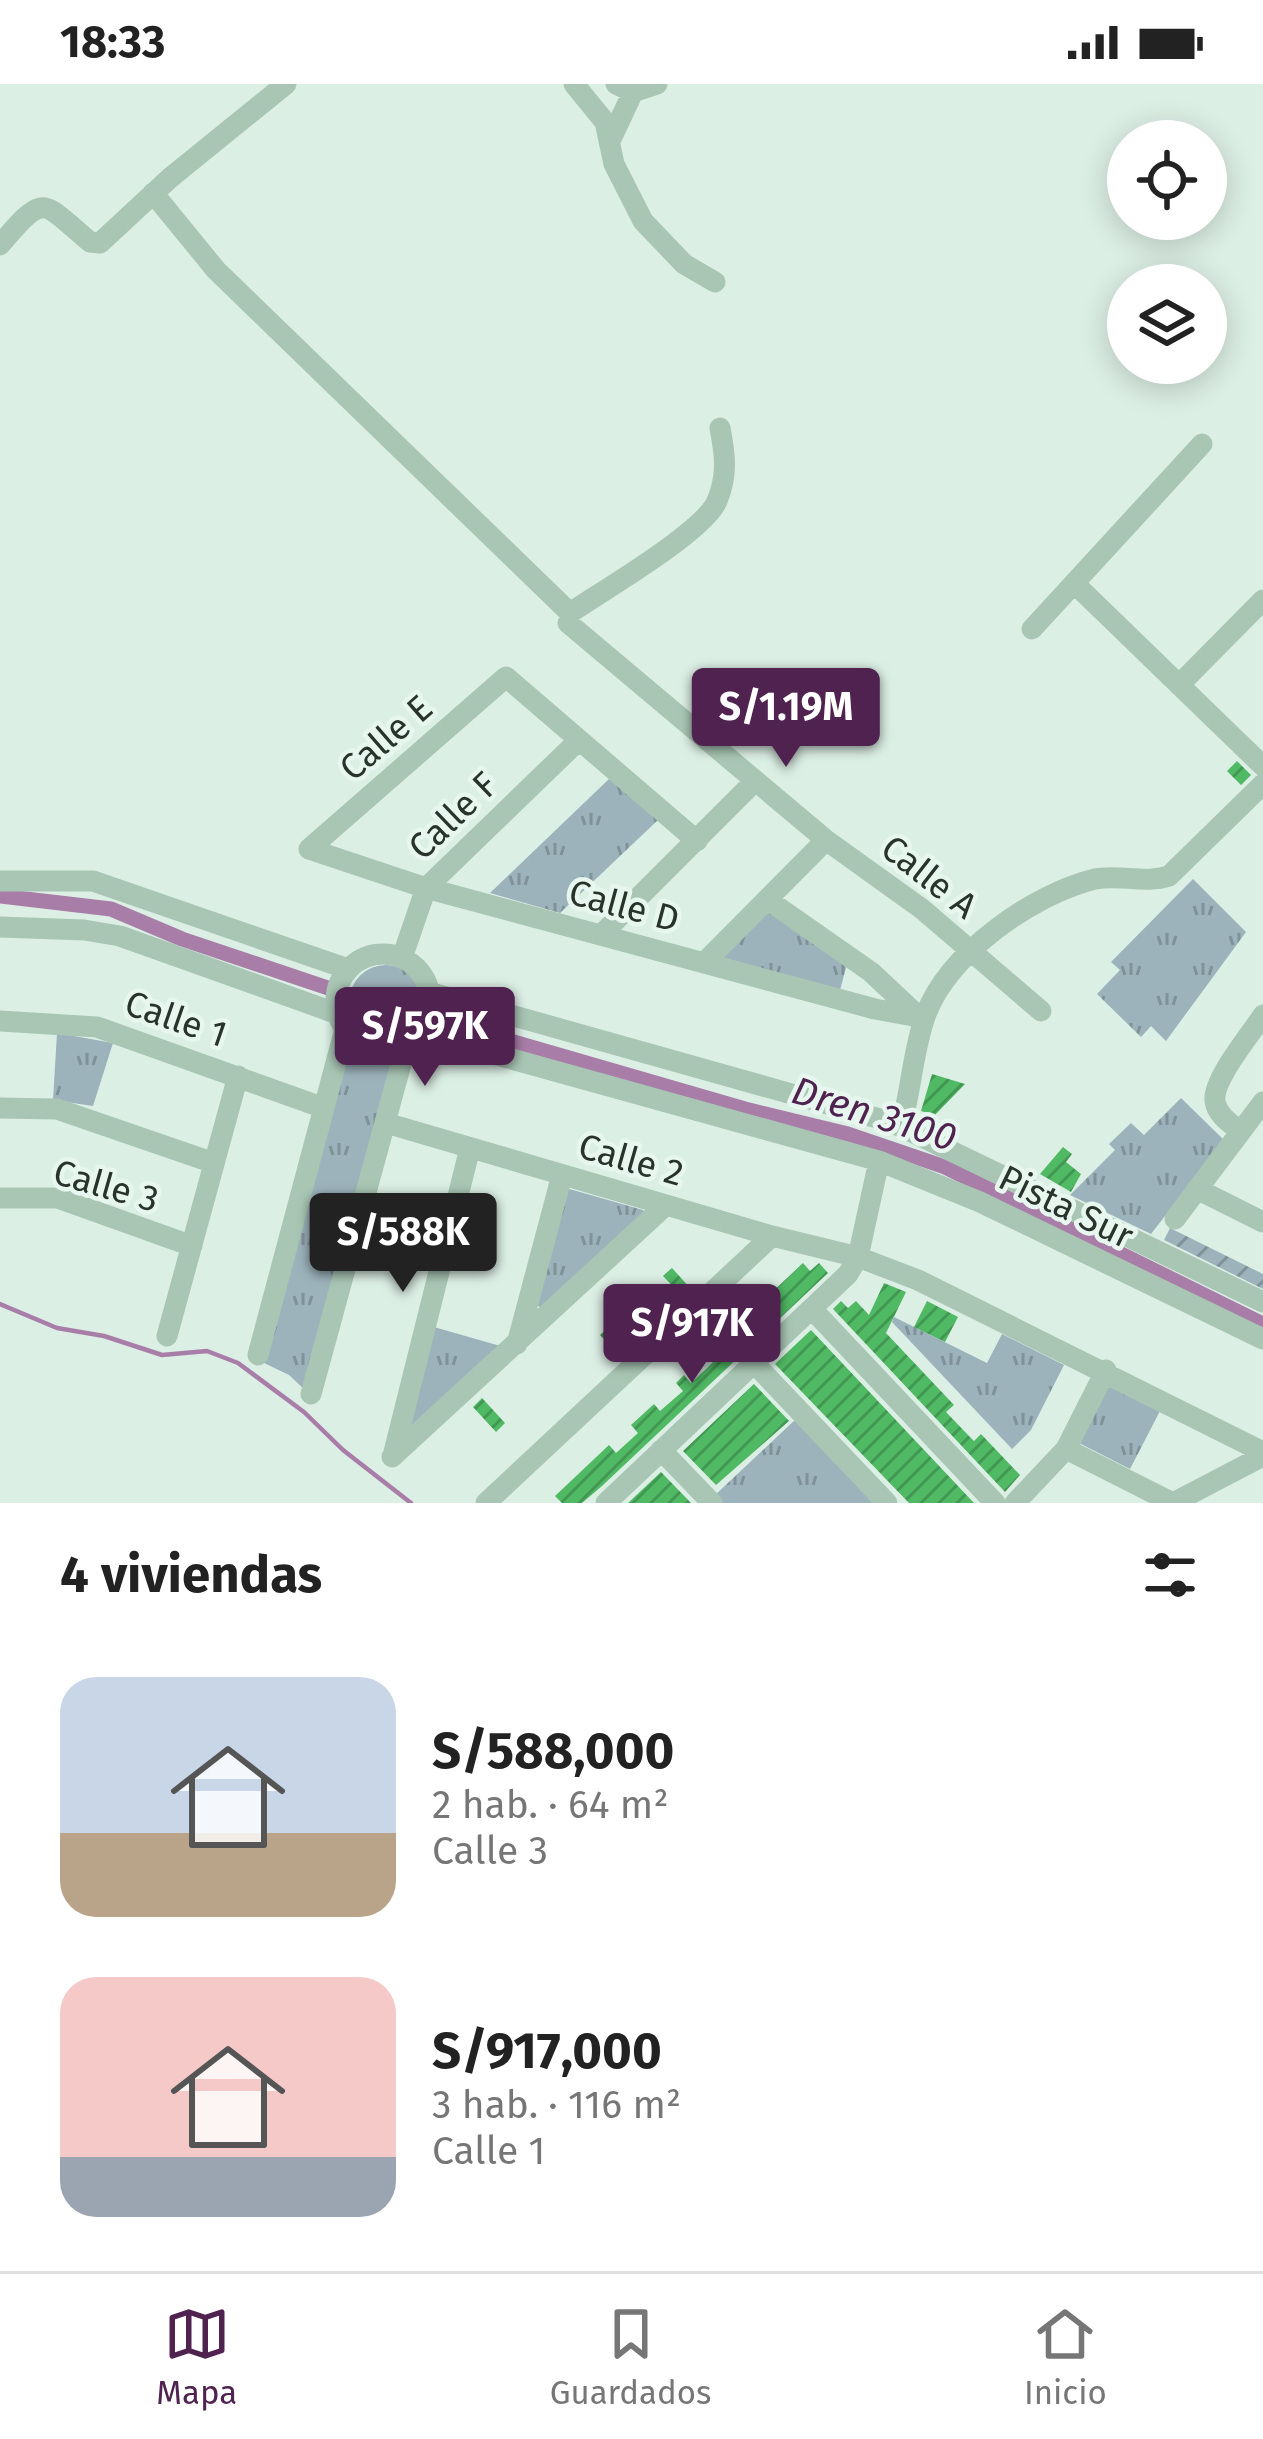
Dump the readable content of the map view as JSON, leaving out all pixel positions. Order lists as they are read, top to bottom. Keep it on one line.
{"streets":{"street":["Calle E","Calle F","Calle A","Calle D","Calle 1","Calle 2","Calle 3","Pista Sur"]},"crossings":[["Calle E","Calle F"],["Calle E","Calle D"],["Calle F","Calle D"],["Calle F","Pista Sur"]],"water":["Dren 3100"],"page":{"status":"18:33","price":["S/1.19M","S/597K","S/588K","S/917K"],"heading":"4 viviendas","list":[{"name":"S/588,000","note":"2 hab. · 64 m² · Calle 3"},{"name":"S/917,000","note":"3 hab. · 116 m² · Calle 1"}],"tabs":["Mapa","Guardados","Inicio"]}}
